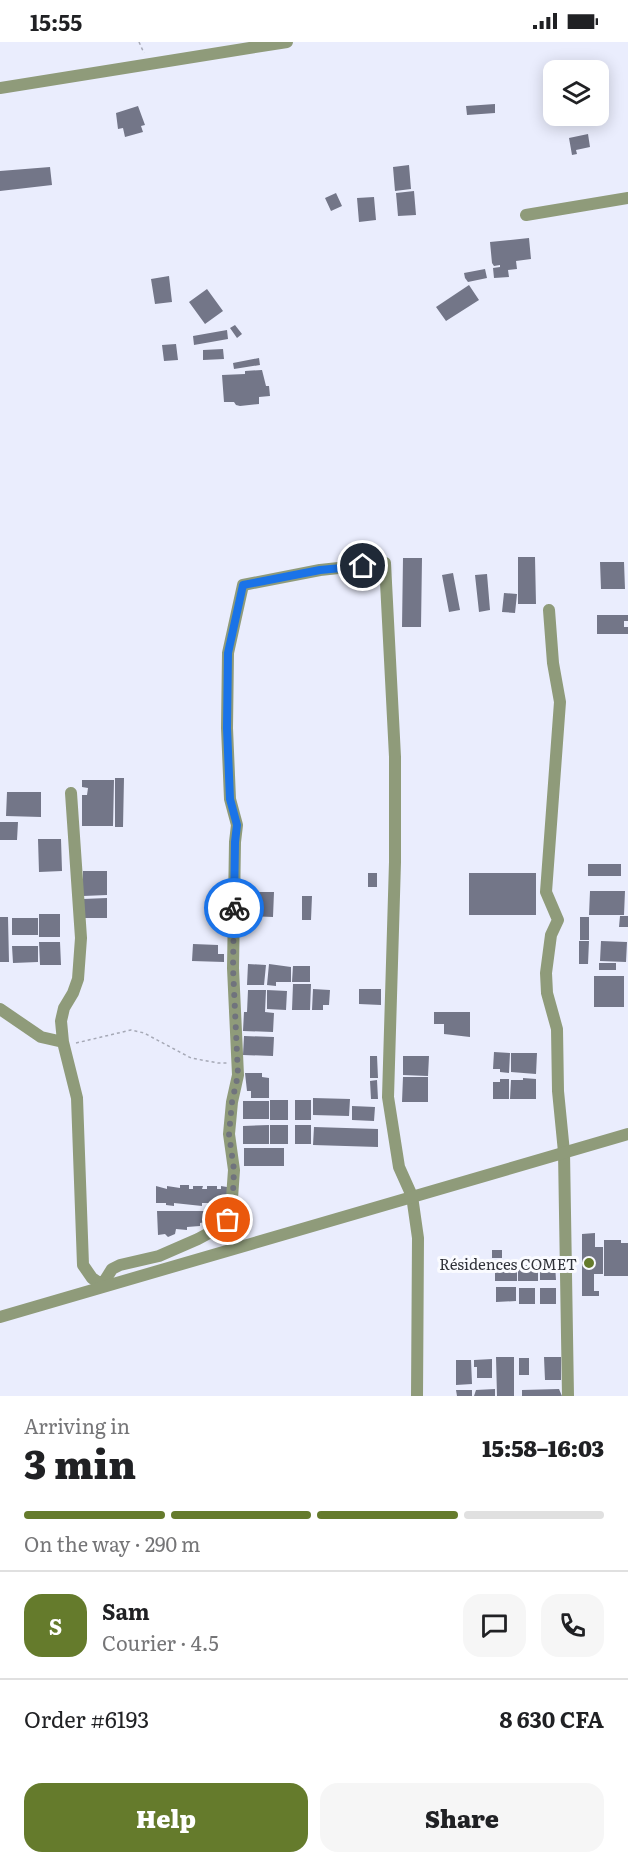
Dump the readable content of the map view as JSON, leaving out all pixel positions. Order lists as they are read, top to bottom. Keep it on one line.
{"places":["Résidences COMET"],"page":{"status":"15:55","heading":["3 min","Arriving in","15:58–16:03"],"panel":["Sam","Courier · 4.5","Order #6193","8 630 CFA"],"bar":"On the way · 290 m","round":"S","buttons":["Help","Share"]}}
